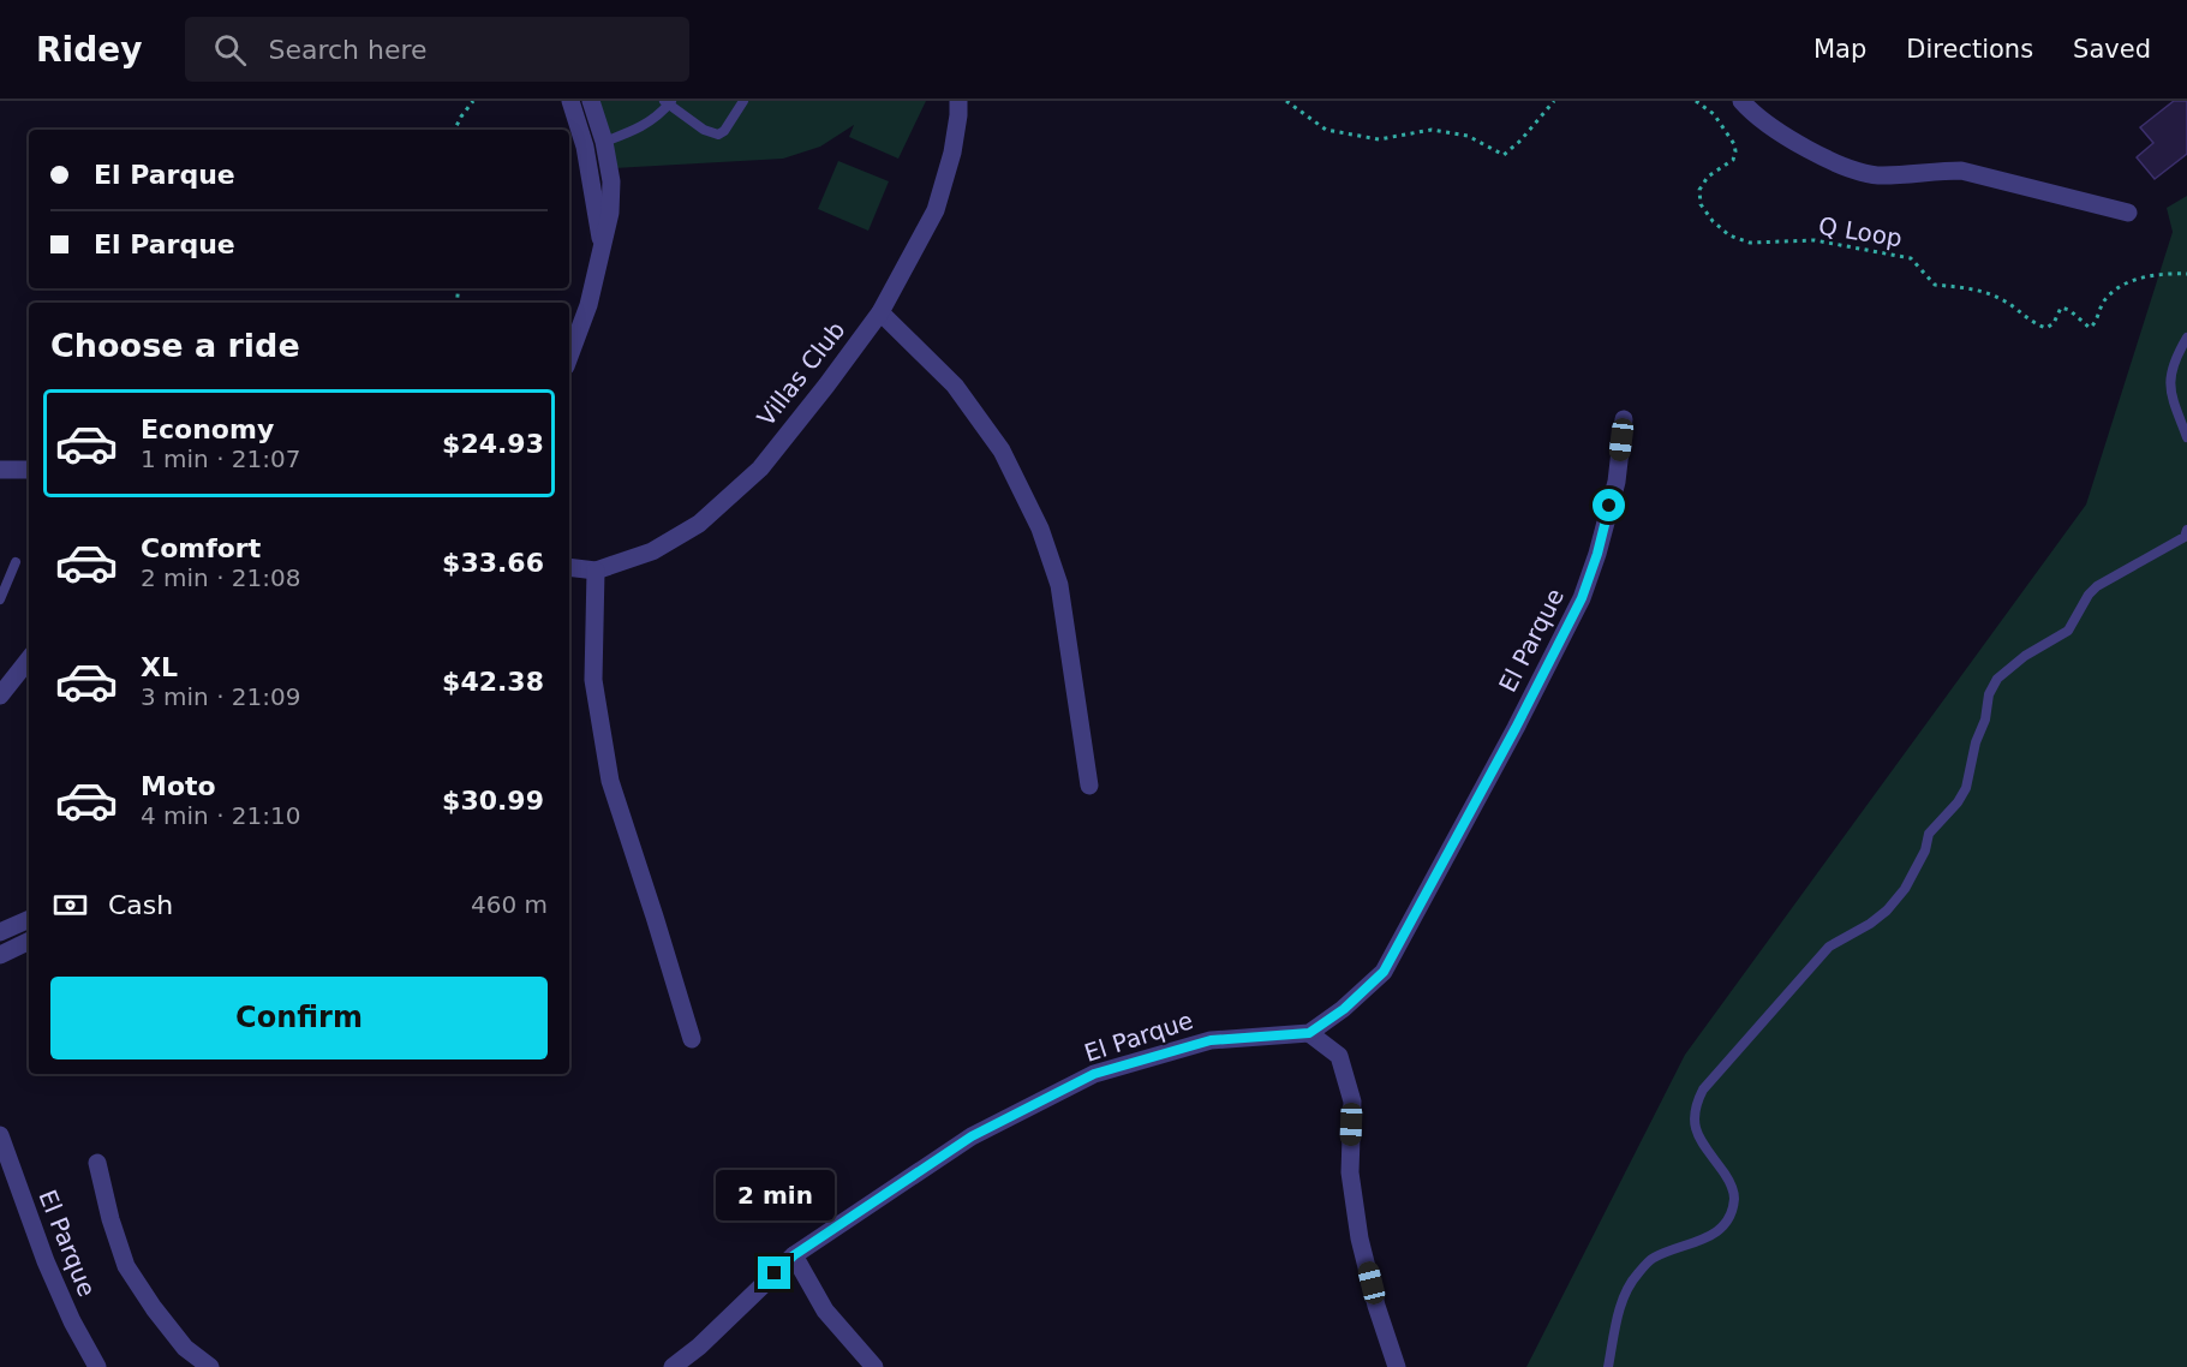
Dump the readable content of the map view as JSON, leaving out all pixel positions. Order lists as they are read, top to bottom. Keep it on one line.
{"streets":{"street":["Villas Club","El Parque"],"path":["Q Loop"]},"page":{"header":"Ridey","search":"Search here","nav":["Map","Directions","Saved"],"banner":["El Parque","El Parque"],"heading":"Choose a ride","list":[{"name":"Economy","note":"1 min · 21:07","value":"$24.93"},{"name":"Comfort","note":"2 min · 21:08","value":"$33.66"},{"name":"XL","note":"3 min · 21:09","value":"$42.38"},{"name":"Moto","note":"4 min · 21:10","value":"$30.99"}],"pay":["Cash","460 m"],"buttons":"Confirm","bubble":"2 min"}}
